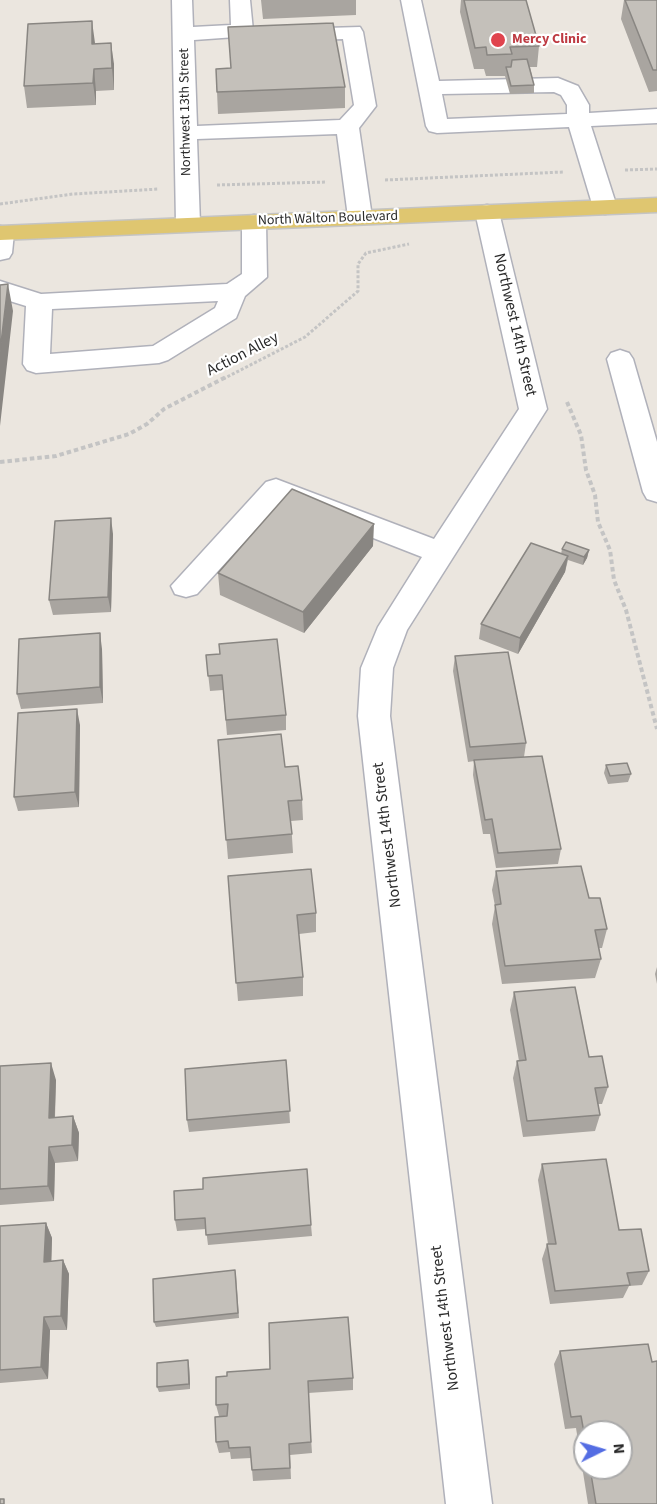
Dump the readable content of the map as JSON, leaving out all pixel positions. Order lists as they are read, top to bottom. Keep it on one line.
{"streets":{"main road":["North Walton Boulevard"],"street":["Northwest 13th Street","Northwest 14th Street"],"path":["Action Alley"]},"crossings":[["Northwest 13th Street","North Walton Boulevard"],["North Walton Boulevard","Northwest 14th Street"]],"places":["Mercy Clinic"],"north":"right"}
